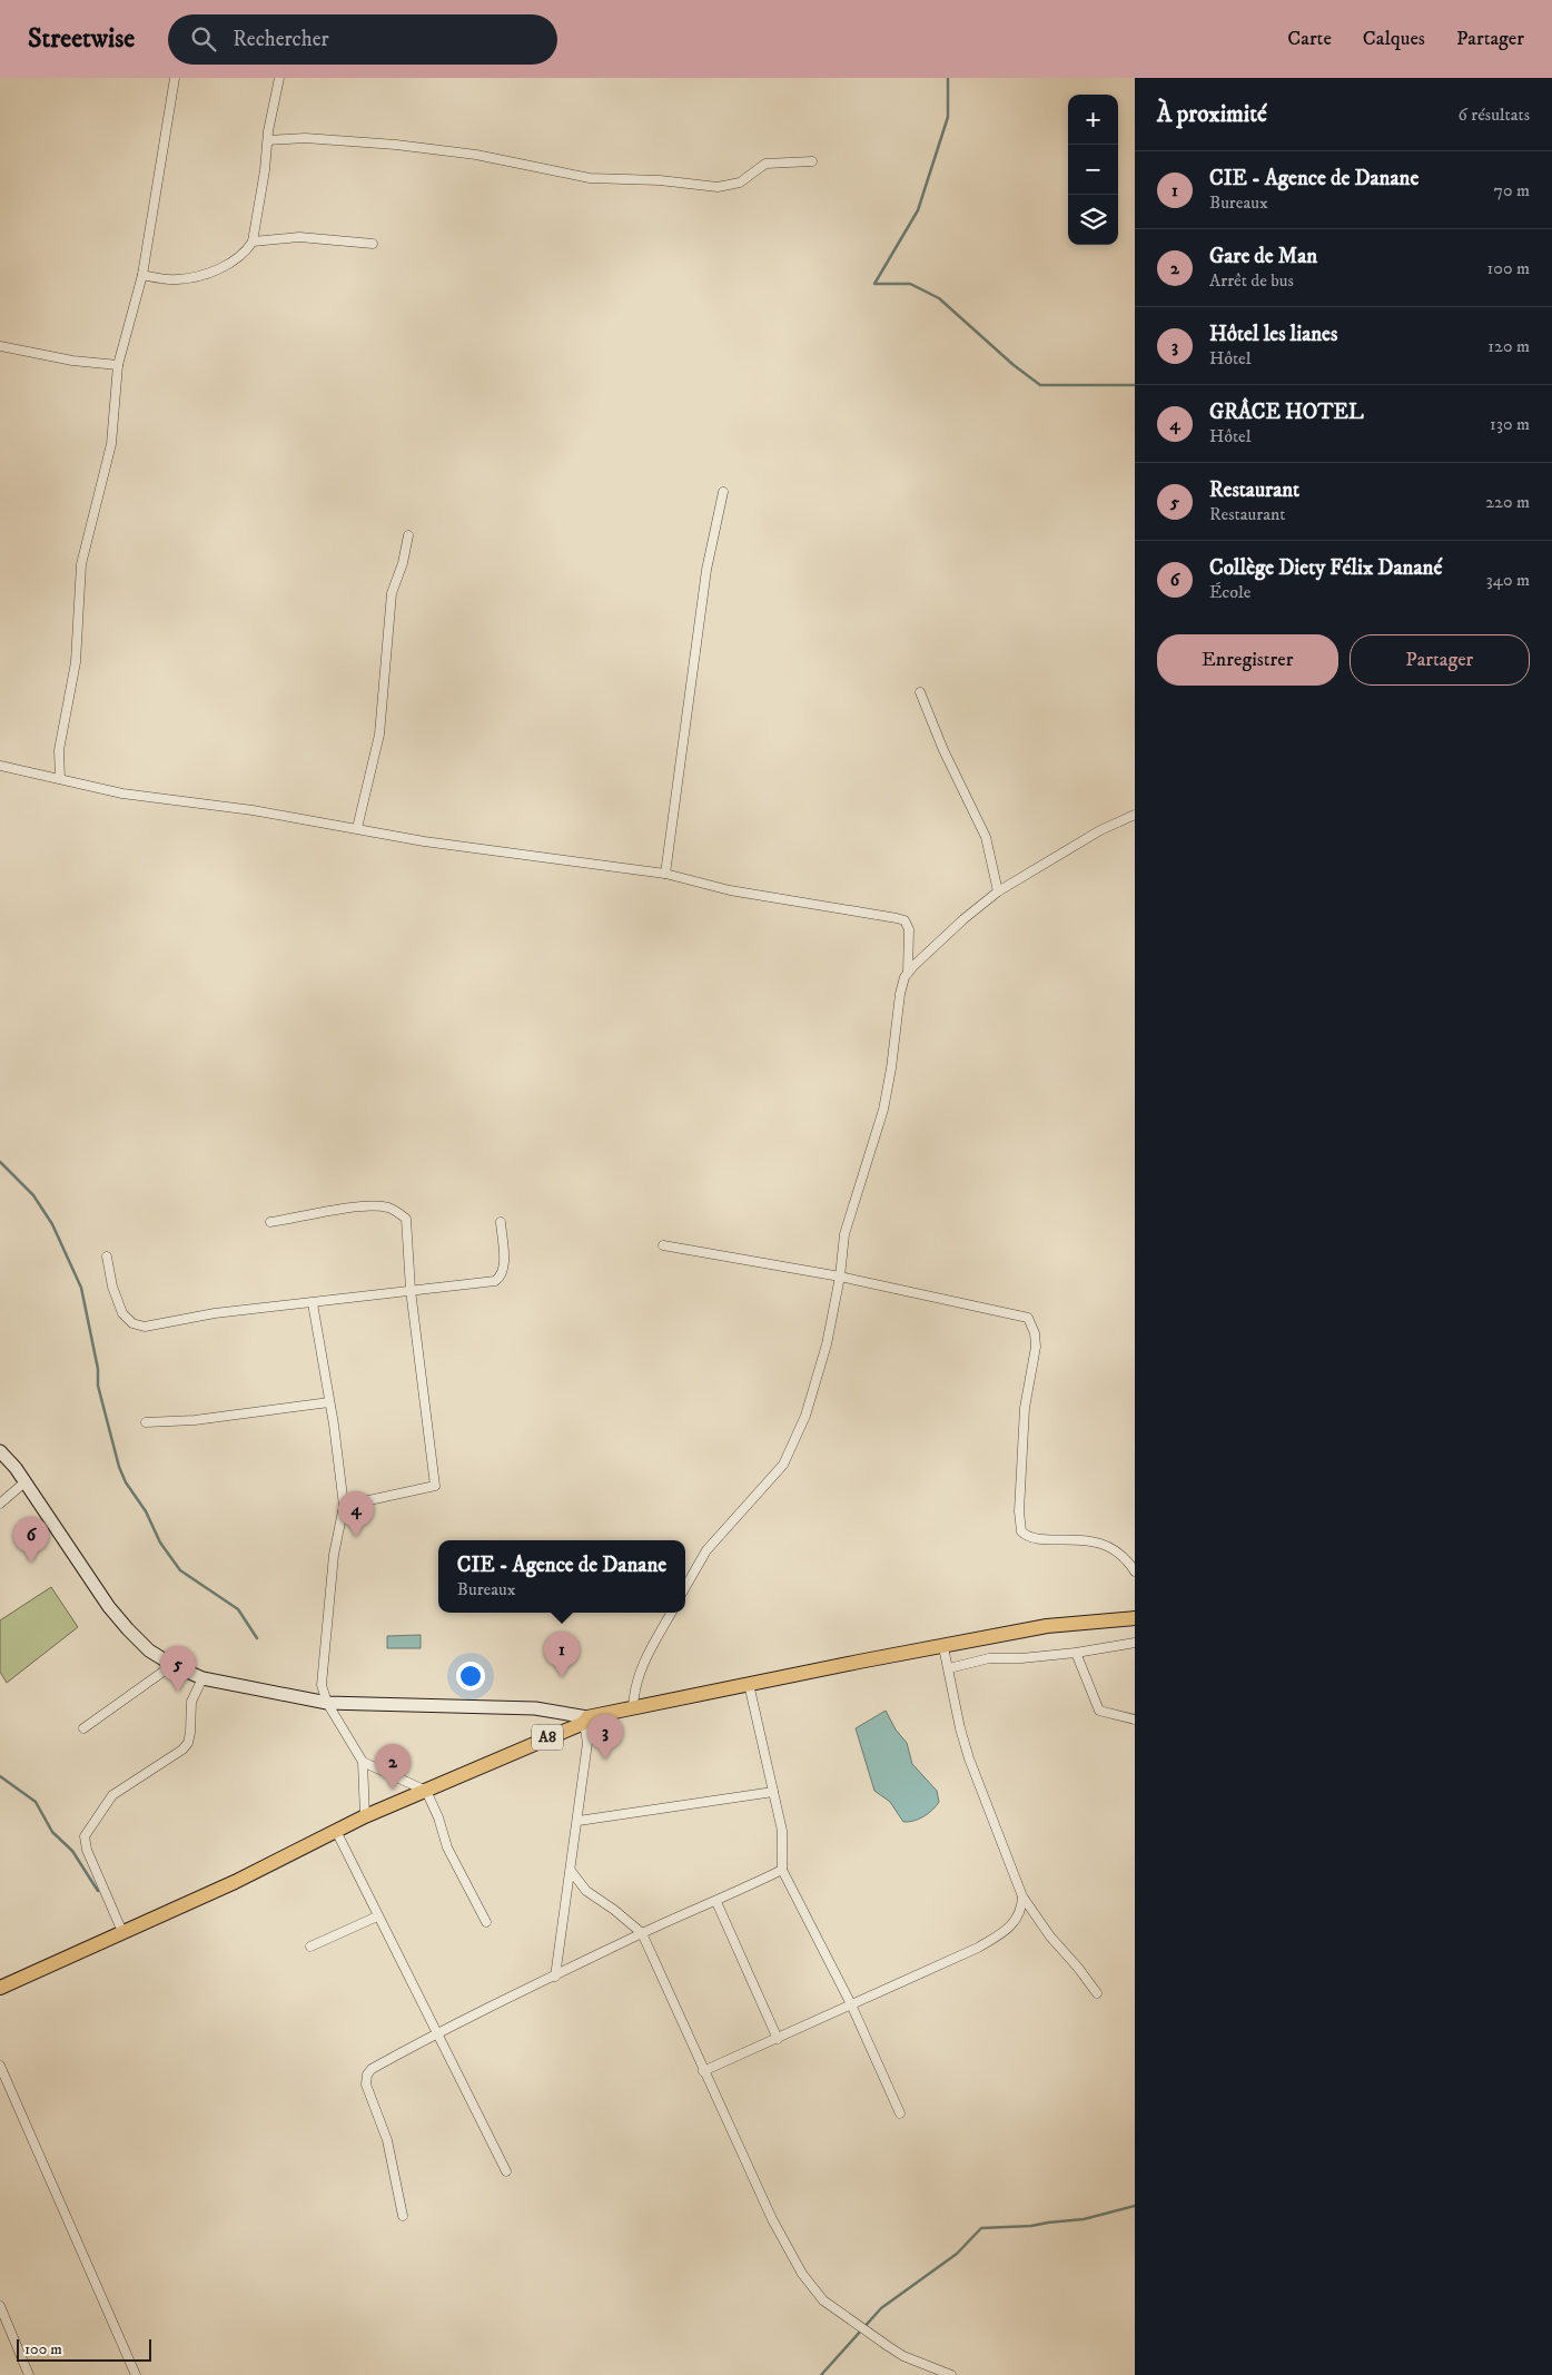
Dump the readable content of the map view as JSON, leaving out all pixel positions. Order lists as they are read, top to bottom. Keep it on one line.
{"streets":{"main road":["A8"]},"scale_bar":"100 m","page":{"header":"Streetwise","search":"Rechercher","nav":["Carte","Calques","Partager"],"heading":["À proximité","6 résultats"],"map_buttons":["+","−"],"list":[{"mark":"1","name":"CIE - Agence de Danane","note":"Bureaux","value":"70 m"},{"mark":"2","name":"Gare de Man","note":"Arrêt de bus","value":"100 m"},{"mark":"3","name":"Hôtel les lianes","note":"Hôtel","value":"120 m"},{"mark":"4","name":"GRÂCE HOTEL","note":"Hôtel","value":"130 m"},{"mark":"5","name":"Restaurant","note":"Restaurant","value":"220 m"},{"mark":"6","name":"Collège Diety Félix Danané","note":"École","value":"340 m"}],"buttons":["Enregistrer","Partager"],"pins":["4","6","1","5","3","2"],"popup":["CIE - Agence de Danane","Bureaux"],"scale":"100 m"}}
